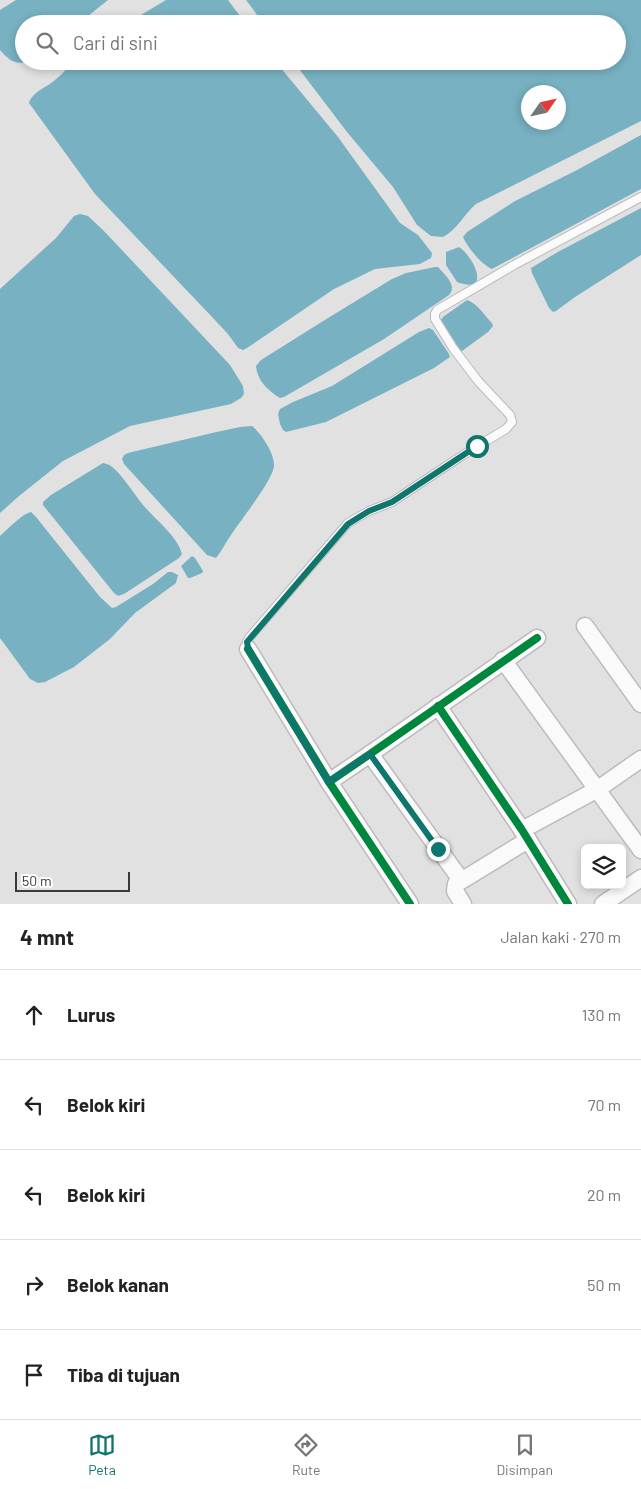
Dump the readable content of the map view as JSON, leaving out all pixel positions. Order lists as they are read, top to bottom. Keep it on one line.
{"scale_bar":"50 m","north":"top right","page":{"search":"Cari di sini","scale":"50 m","heading":["4 mnt","Jalan kaki · 270 m"],"list":[["Lurus","130 m"],["Belok kiri","70 m"],["Belok kiri","20 m"],["Belok kanan","50 m"],"Tiba di tujuan"],"nav":["Peta","Rute","Disimpan"]}}
